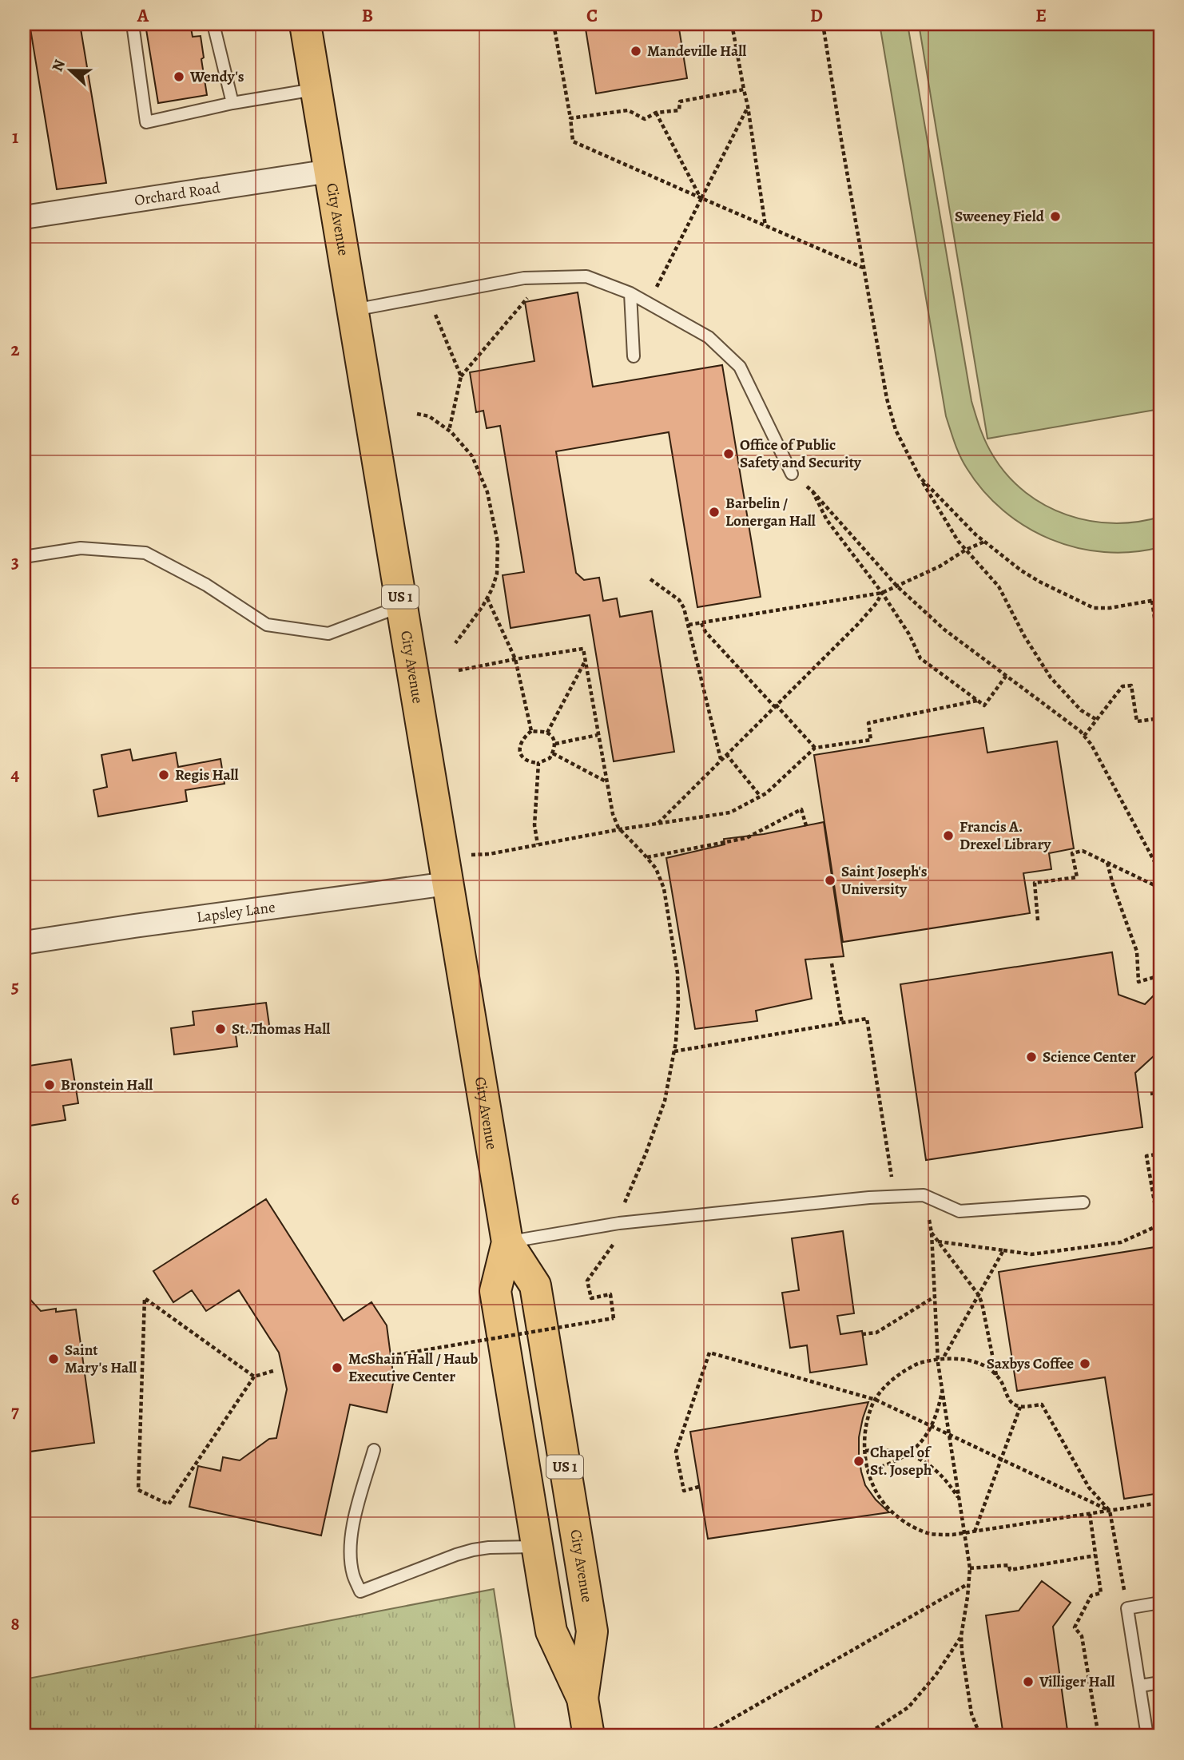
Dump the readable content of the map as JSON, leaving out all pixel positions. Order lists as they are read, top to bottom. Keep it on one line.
{"streets":{"highway":["City Avenue","US 1"],"street":["Orchard Road","Lapsley Lane"]},"crossings":[["Orchard Road","City Avenue"],["City Avenue","Lapsley Lane"]],"places":["Mandeville Hall","Wendy's","Sweeney Field","Office of Public Safety and Security","Barbelin / Lonergan Hall","Regis Hall","Francis A. Drexel Library","Saint Joseph's University","St. Thomas Hall","Science Center","Bronstein Hall","Saint Mary's Hall","Saxbys Coffee","McShain Hall / Haub Executive Center","Chapel of St. Joseph","Villiger Hall"],"north":"left","grid":{"columns":["A","B","C","D","E"],"rows":["1","2","3","4","5","6","7","8"]}}
